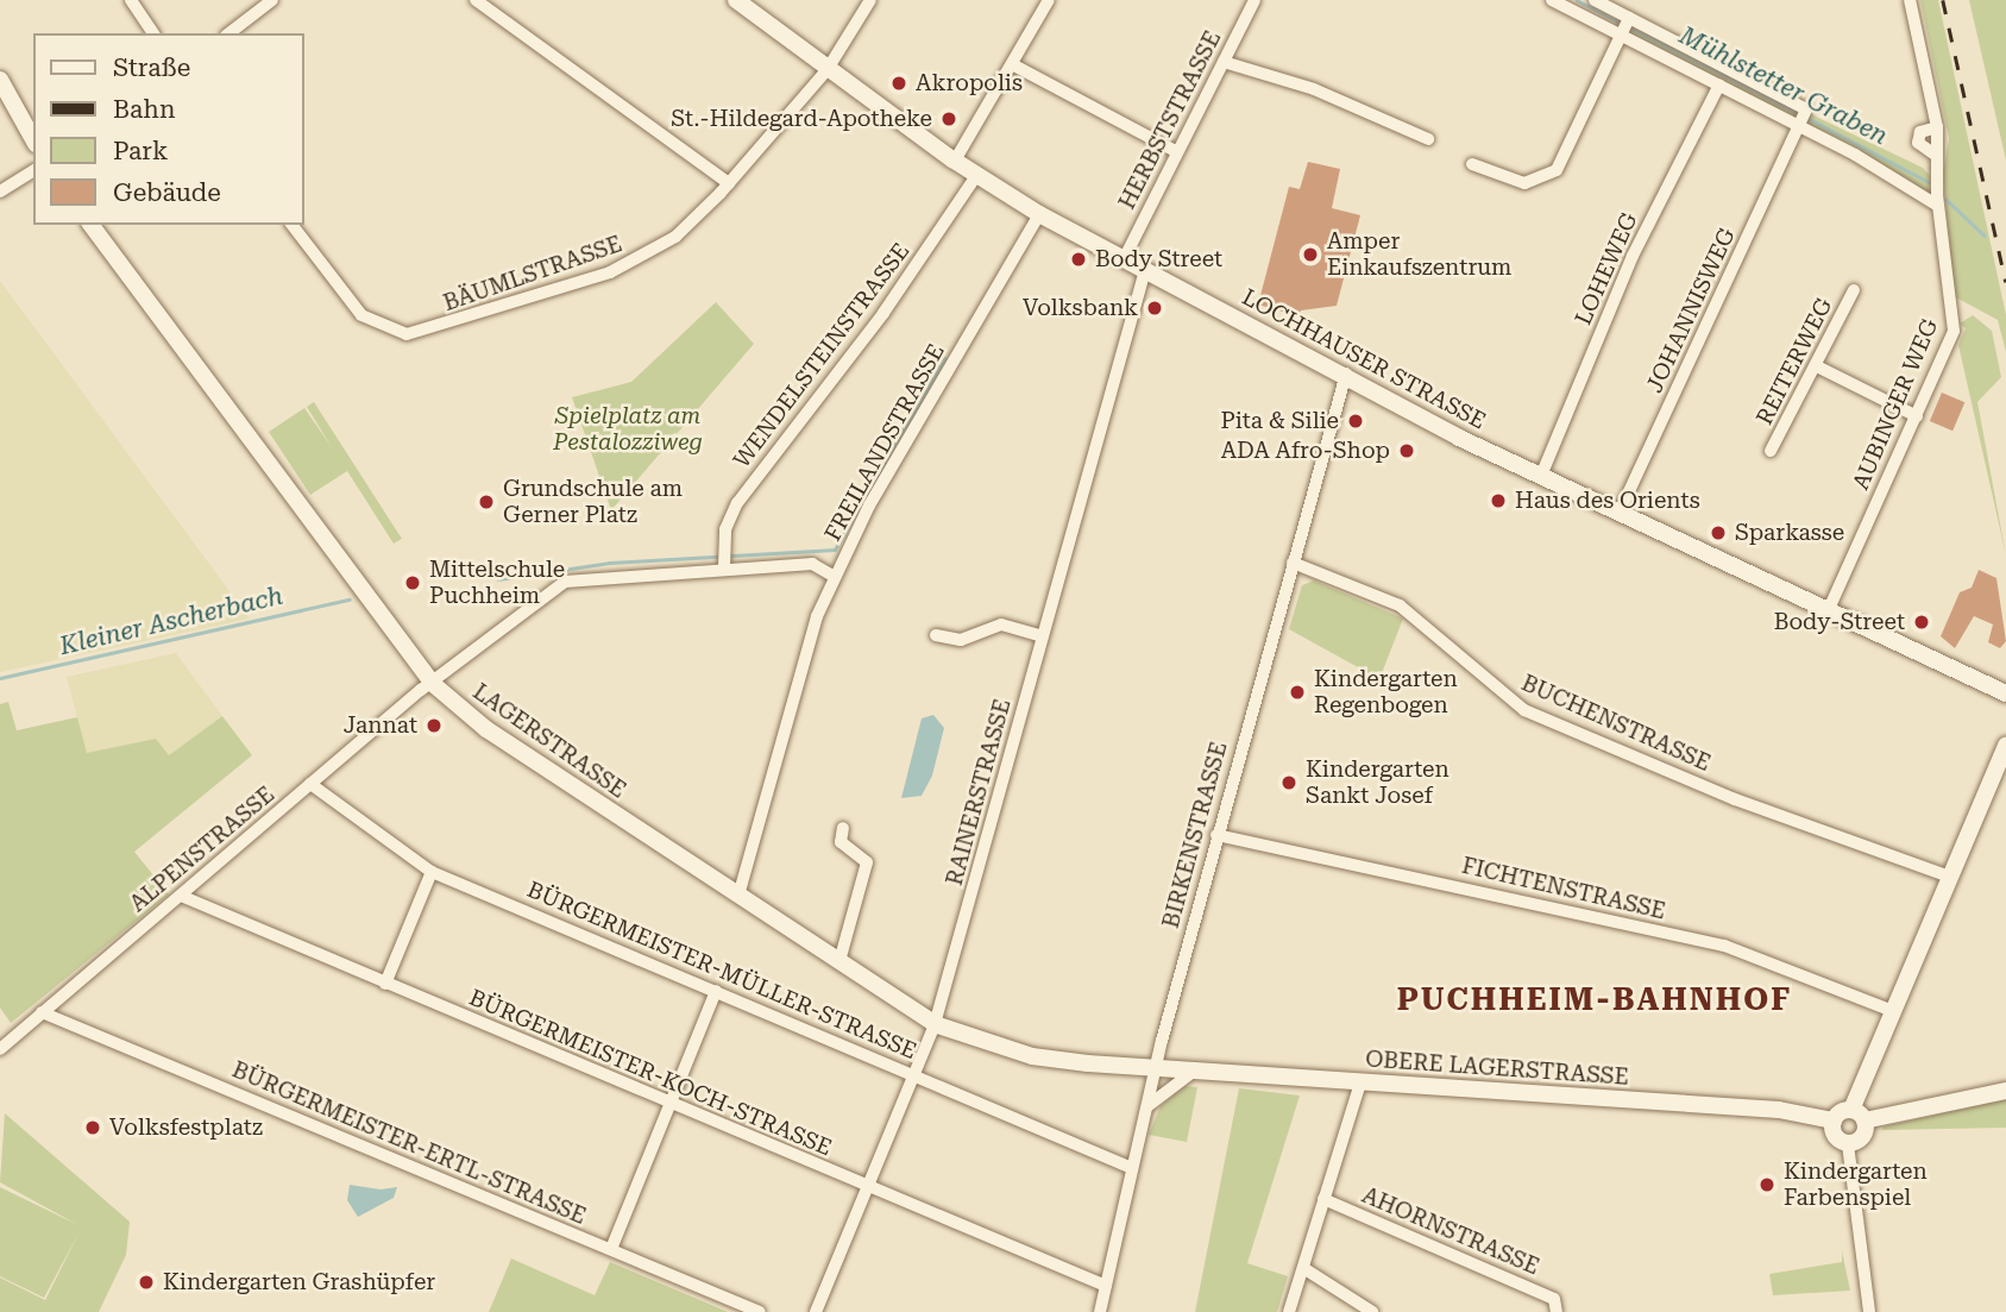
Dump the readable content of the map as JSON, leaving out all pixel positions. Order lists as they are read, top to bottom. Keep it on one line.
{"streets":{"street":["HERBSTSTRASSE","LOHEWEG","BÄUMLSTRASSE","JOHANNISWEG","WENDELSTEINSTRASSE","LOCHHAUSER STRASSE","REITERWEG","AUBINGER WEG","FREILANDSTRASSE","BUCHENSTRASSE","LAGERSTRASSE","RAINERSTRASSE","BIRKENSTRASSE","ALPENSTRASSE","FICHTENSTRASSE","BÜRGERMEISTER-MÜLLER-STRASSE","OBERE LAGERSTRASSE","BÜRGERMEISTER-KOCH-STRASSE","BÜRGERMEISTER-ERTL-STRASSE","AHORNSTRASSE"]},"crossings":[["HERBSTSTRASSE","LOCHHAUSER STRASSE"],["LOHEWEG","LOCHHAUSER STRASSE"],["BÄUMLSTRASSE","LOCHHAUSER STRASSE"],["JOHANNISWEG","LOCHHAUSER STRASSE"],["WENDELSTEINSTRASSE","LOCHHAUSER STRASSE"],["WENDELSTEINSTRASSE","ALPENSTRASSE"],["LOCHHAUSER STRASSE","AUBINGER WEG"],["LOCHHAUSER STRASSE","FREILANDSTRASSE"],["LOCHHAUSER STRASSE","RAINERSTRASSE"],["LOCHHAUSER STRASSE","BIRKENSTRASSE"],["FREILANDSTRASSE","LAGERSTRASSE"],["FREILANDSTRASSE","ALPENSTRASSE"],["BUCHENSTRASSE","BIRKENSTRASSE"],["LAGERSTRASSE","RAINERSTRASSE"],["LAGERSTRASSE","BIRKENSTRASSE"],["LAGERSTRASSE","ALPENSTRASSE"],["LAGERSTRASSE","OBERE LAGERSTRASSE"],["RAINERSTRASSE","BÜRGERMEISTER-MÜLLER-STRASSE"],["RAINERSTRASSE","BÜRGERMEISTER-KOCH-STRASSE"],["BIRKENSTRASSE","FICHTENSTRASSE"],["BIRKENSTRASSE","BÜRGERMEISTER-MÜLLER-STRASSE"],["BIRKENSTRASSE","OBERE LAGERSTRASSE"],["BIRKENSTRASSE","BÜRGERMEISTER-KOCH-STRASSE"],["ALPENSTRASSE","BÜRGERMEISTER-MÜLLER-STRASSE"],["ALPENSTRASSE","BÜRGERMEISTER-KOCH-STRASSE"],["ALPENSTRASSE","BÜRGERMEISTER-ERTL-STRASSE"]],"districts":["PUCHHEIM-BAHNHOF"],"water":["Mühlstetter Graben","Kleiner Ascherbach"],"parks":["Spielplatz am Pestalozziweg"],"places":["Akropolis","St.-Hildegard-Apotheke","Amper Einkaufszentrum","Body Street","Volksbank","Pita & Silie","ADA Afro-Shop","Haus des Orients","Grundschule am Gerner Platz","Sparkasse","Mittelschule Puchheim","Body-Street","Kindergarten Regenbogen","Jannat","Kindergarten Sankt Josef","Volksfestplatz","Kindergarten Farbenspiel","Kindergarten Grashüpfer"],"legend":["Straße","Bahn","Park","Gebäude"]}
